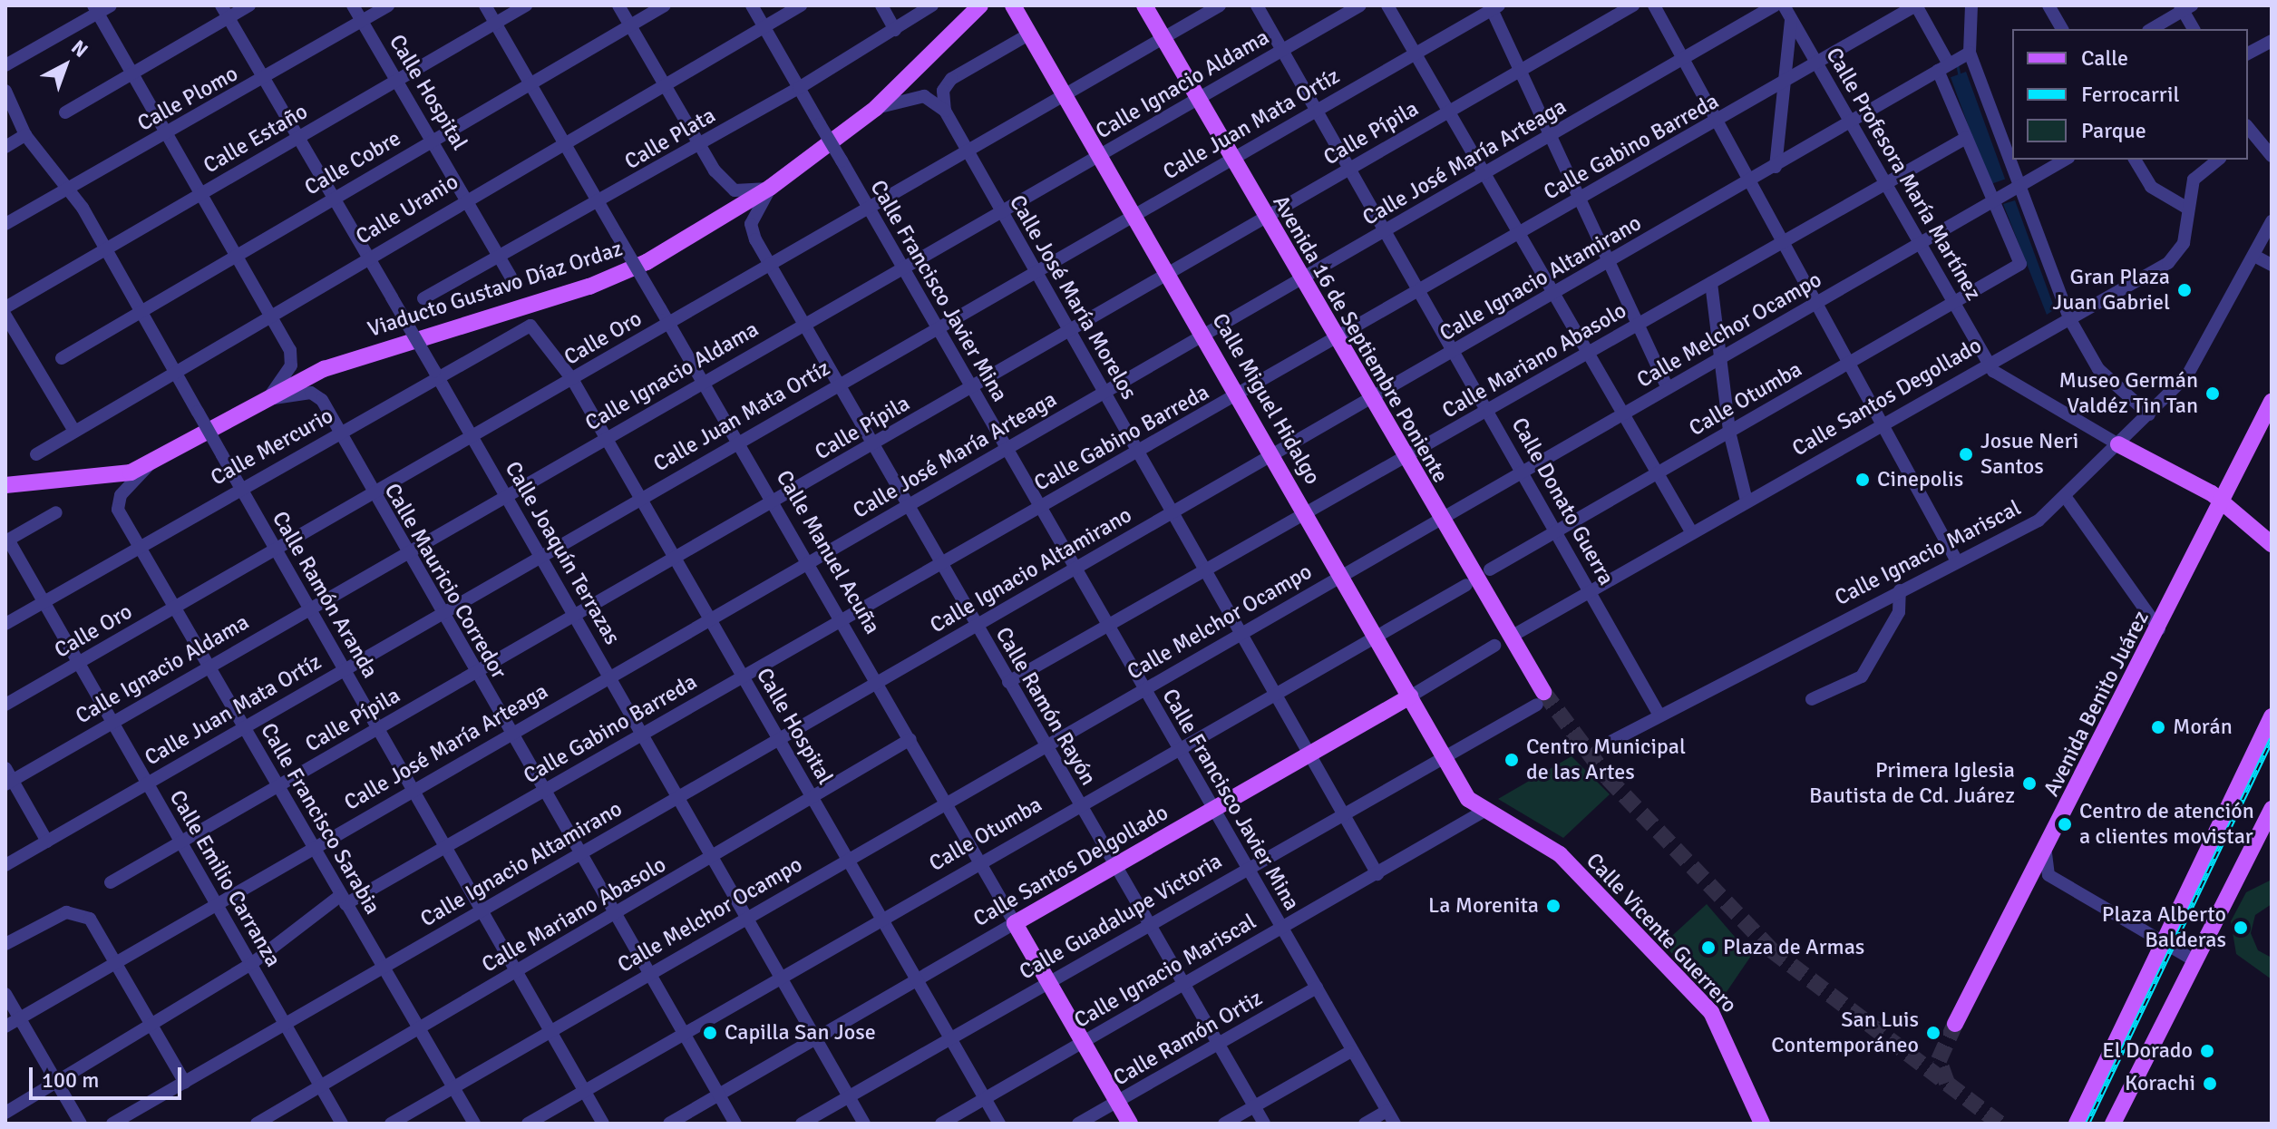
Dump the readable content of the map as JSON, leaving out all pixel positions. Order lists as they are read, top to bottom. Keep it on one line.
{"streets":{"main road":["Viaducto Gustavo Díaz Ordaz","Avenida 16 de Septiembre Poniente","Calle Miguel Hidalgo","Calle Manuel Acuña","Avenida Benito Juárez","Calle Santos Delgollado","Calle Vicente Guerrero"],"street":["Calle Ignacio Aldama","Calle Hospital","Calle Plomo","Calle Juan Mata Ortíz","Calle Pípila","Calle Estaño","Calle Plata","Calle Gabino Barreda","Calle José María Arteaga","Calle Cobre","Calle Profesora María Martínez","Calle Uranio","Calle Ignacio Altamirano","Calle Francisco Javier Mina","Calle José María Morelos","Calle Melchor Ocampo","Calle Oro","Calle Mariano Abasolo","Calle Santos Degollado","Calle Otumba","Calle Mercurio","Calle Donato Guerra","Calle Joaquín Terrazas","Calle Ignacio Mariscal","Calle Mauricio Corredor","Calle Ramón Aranda","Calle Ramón Rayón","Calle Francisco Sarabia","Calle Emilio Carranza","Calle Guadalupe Victoria","Calle Ramón Ortiz"]},"crossings":[["Calle Ignacio Aldama","Calle Hospital"],["Calle Ignacio Aldama","Calle Francisco Javier Mina"],["Calle Ignacio Aldama","Calle José María Morelos"],["Calle Ignacio Aldama","Avenida 16 de Septiembre Poniente"],["Calle Ignacio Aldama","Calle Miguel Hidalgo"],["Calle Ignacio Aldama","Calle Donato Guerra"],["Calle Ignacio Aldama","Calle Manuel Acuña"],["Calle Ignacio Aldama","Calle Joaquín Terrazas"],["Calle Ignacio Aldama","Calle Mauricio Corredor"],["Calle Ignacio Aldama","Calle Ramón Aranda"],["Calle Ignacio Aldama","Calle Ramón Rayón"],["Calle Ignacio Aldama","Calle Francisco Sarabia"],["Calle Ignacio Aldama","Calle Emilio Carranza"],["Calle Hospital","Calle Plomo"],["Calle Hospital","Calle Juan Mata Ortíz"],["Calle Hospital","Calle Pípila"],["Calle Hospital","Calle Estaño"],["Calle Hospital","Calle Plata"],["Calle Hospital","Calle Gabino Barreda"],["Calle Hospital","Calle José María Arteaga"],["Calle Hospital","Calle Cobre"],["Calle Hospital","Calle Uranio"],["Calle Hospital","Calle Ignacio Altamirano"],["Calle Hospital","Calle Melchor Ocampo"],["Calle Hospital","Calle Oro"],["Calle Hospital","Calle Mariano Abasolo"],["Calle Hospital","Calle Otumba"],["Calle Hospital","Calle Mercurio"],["Calle Hospital","Calle Ignacio Mariscal"],["Calle Hospital","Calle Santos Delgollado"],["Calle Hospital","Calle Guadalupe Victoria"],["Calle Plomo","Calle Joaquín Terrazas"],["Calle Plomo","Calle Ramón Aranda"],["Calle Juan Mata Ortíz","Calle Francisco Javier Mina"],["Calle Juan Mata Ortíz","Calle José María Morelos"],["Calle Juan Mata Ortíz","Avenida 16 de Septiembre Poniente"],["Calle Juan Mata Ortíz","Calle Miguel Hidalgo"],["Calle Juan Mata Ortíz","Calle Donato Guerra"],["Calle Juan Mata Ortíz","Calle Manuel Acuña"],["Calle Juan Mata Ortíz","Calle Joaquín Terrazas"],["Calle Juan Mata Ortíz","Calle Mauricio Corredor"],["Calle Juan Mata Ortíz","Calle Ramón Aranda"],["Calle Juan Mata Ortíz","Calle Ramón Rayón"],["Calle Juan Mata Ortíz","Calle Francisco Sarabia"],["Calle Juan Mata Ortíz","Calle Emilio Carranza"],["Calle Pípila","Calle Francisco Javier Mina"],["Calle Pípila","Calle José María Morelos"],["Calle Pípila","Avenida 16 de Septiembre Poniente"],["Calle Pípila","Calle Miguel Hidalgo"],["Calle Pípila","Calle Donato Guerra"],["Calle Pípila","Calle Manuel Acuña"],["Calle Pípila","Calle Joaquín Terrazas"],["Calle Pípila","Calle Mauricio Corredor"],["Calle Pípila","Calle Ramón Aranda"],["Calle Pípila","Calle Ramón Rayón"],["Calle Pípila","Calle Francisco Sarabia"],["Calle Pípila","Calle Emilio Carranza"],["Calle Estaño","Calle Manuel Acuña"],["Calle Estaño","Calle Joaquín Terrazas"],["Calle Estaño","Calle Ramón Aranda"],["Calle Plata","Calle Francisco Javier Mina"],["Calle Plata","Calle Manuel Acuña"],["Calle Gabino Barreda","Calle Profesora María Martínez"],["Calle Gabino Barreda","Calle Francisco Javier Mina"],["Calle Gabino Barreda","Calle José María Morelos"],["Calle Gabino Barreda","Avenida 16 de Septiembre Poniente"],["Calle Gabino Barreda","Calle Miguel Hidalgo"],["Calle Gabino Barreda","Calle Donato Guerra"],["Calle Gabino Barreda","Calle Manuel Acuña"],["Calle Gabino Barreda","Calle Joaquín Terrazas"],["Calle Gabino Barreda","Calle Mauricio Corredor"],["Calle Gabino Barreda","Calle Ramón Aranda"],["Calle Gabino Barreda","Calle Ramón Rayón"],["Calle Gabino Barreda","Calle Francisco Sarabia"],["Calle Gabino Barreda","Calle Emilio Carranza"],["Calle José María Arteaga","Calle Francisco Javier Mina"],["Calle José María Arteaga","Calle José María Morelos"],["Calle José María Arteaga","Avenida 16 de Septiembre Poniente"],["Calle José María Arteaga","Calle Miguel Hidalgo"],["Calle José María Arteaga","Calle Donato Guerra"],["Calle José María Arteaga","Calle Manuel Acuña"],["Calle José María Arteaga","Calle Joaquín Terrazas"],["Calle José María Arteaga","Calle Mauricio Corredor"],["Calle José María Arteaga","Calle Ramón Aranda"],["Calle José María Arteaga","Calle Ramón Rayón"],["Calle José María Arteaga","Calle Francisco Sarabia"],["Calle José María Arteaga","Calle Emilio Carranza"],["Calle Cobre","Calle Manuel Acuña"],["Calle Cobre","Calle Joaquín Terrazas"],["Calle Cobre","Calle Ramón Aranda"],["Calle Profesora María Martínez","Calle Ignacio Altamirano"],["Calle Profesora María Martínez","Calle Melchor Ocampo"],["Calle Profesora María Martínez","Calle Mariano Abasolo"],["Calle Profesora María Martínez","Calle Santos Degollado"],["Calle Profesora María Martínez","Calle Otumba"],["Calle Profesora María Martínez","Calle Ignacio Mariscal"],["Calle Uranio","Calle Francisco Javier Mina"],["Calle Uranio","Calle Manuel Acuña"],["Calle Uranio","Calle Joaquín Terrazas"],["Calle Uranio","Calle Ramón Aranda"],["Calle Ignacio Altamirano","Calle Francisco Javier Mina"],["Calle Ignacio Altamirano","Calle José María Morelos"],["Calle Ignacio Altamirano","Avenida 16 de Septiembre Poniente"],["Calle Ignacio Altamirano","Calle Miguel Hidalgo"],["Calle Ignacio Altamirano","Calle Donato Guerra"],["Calle Ignacio Altamirano","Calle Manuel Acuña"],["Calle Ignacio Altamirano","Calle Joaquín Terrazas"],["Calle Ignacio Altamirano","Calle Mauricio Corredor"],["Calle Ignacio Altamirano","Calle Ramón Aranda"],["Calle Ignacio Altamirano","Calle Ramón Rayón"],["Calle Ignacio Altamirano","Calle Francisco Sarabia"],["Calle Ignacio Altamirano","Calle Emilio Carranza"],["Viaducto Gustavo Díaz Ordaz","Calle Mauricio Corredor"],["Viaducto Gustavo Díaz Ordaz","Calle Ramón Rayón"],["Viaducto Gustavo Díaz Ordaz","Calle Francisco Sarabia"],["Calle Francisco Javier Mina","Calle Melchor Ocampo"],["Calle Francisco Javier Mina","Calle Oro"],["Calle Francisco Javier Mina","Calle Mariano Abasolo"],["Calle Francisco Javier Mina","Calle Otumba"],["Calle Francisco Javier Mina","Calle Ignacio Mariscal"],["Calle Francisco Javier Mina","Calle Santos Delgollado"],["Calle Francisco Javier Mina","Calle Guadalupe Victoria"],["Calle Francisco Javier Mina","Calle Ramón Ortiz"],["Calle José María Morelos","Calle Melchor Ocampo"],["Calle José María Morelos","Calle Oro"],["Calle José María Morelos","Calle Mariano Abasolo"],["Calle José María Morelos","Calle Otumba"],["Calle José María Morelos","Calle Ignacio Mariscal"],["Calle José María Morelos","Calle Santos Delgollado"],["Calle José María Morelos","Calle Guadalupe Victoria"],["Calle Melchor Ocampo","Avenida 16 de Septiembre Poniente"],["Calle Melchor Ocampo","Calle Miguel Hidalgo"],["Calle Melchor Ocampo","Calle Otumba"],["Calle Melchor Ocampo","Calle Donato Guerra"],["Calle Melchor Ocampo","Calle Manuel Acuña"],["Calle Melchor Ocampo","Calle Joaquín Terrazas"],["Calle Melchor Ocampo","Calle Mauricio Corredor"],["Calle Melchor Ocampo","Calle Ramón Aranda"],["Calle Melchor Ocampo","Calle Ramón Rayón"],["Calle Melchor Ocampo","Calle Francisco Sarabia"],["Calle Oro","Avenida 16 de Septiembre Poniente"],["Calle Oro","Calle Miguel Hidalgo"],["Calle Oro","Calle Manuel Acuña"],["Calle Oro","Calle Joaquín Terrazas"],["Calle Oro","Calle Mauricio Corredor"],["Calle Oro","Calle Ramón Aranda"],["Calle Oro","Calle Ramón Rayón"],["Calle Oro","Calle Francisco Sarabia"],["Calle Oro","Calle Emilio Carranza"],["Avenida 16 de Septiembre Poniente","Calle Mariano Abasolo"],["Avenida 16 de Septiembre Poniente","Calle Guadalupe Victoria"],["Calle Mariano Abasolo","Calle Miguel Hidalgo"],["Calle Mariano Abasolo","Calle Donato Guerra"],["Calle Mariano Abasolo","Calle Manuel Acuña"],["Calle Mariano Abasolo","Calle Joaquín Terrazas"],["Calle Mariano Abasolo","Calle Mauricio Corredor"],["Calle Mariano Abasolo","Calle Ramón Aranda"],["Calle Mariano Abasolo","Calle Ramón Rayón"],["Calle Mariano Abasolo","Calle Francisco Sarabia"],["Calle Mariano Abasolo","Calle Emilio Carranza"],["Calle Santos Degollado","Calle Donato Guerra"],["Calle Miguel Hidalgo","Calle Otumba"],["Calle Miguel Hidalgo","Calle Ignacio Mariscal"],["Calle Miguel Hidalgo","Calle Santos Delgollado"],["Calle Miguel Hidalgo","Calle Guadalupe Victoria"],["Calle Miguel Hidalgo","Calle Vicente Guerrero"],["Calle Otumba","Calle Donato Guerra"],["Calle Otumba","Calle Manuel Acuña"],["Calle Otumba","Calle Joaquín Terrazas"],["Calle Otumba","Calle Mauricio Corredor"],["Calle Otumba","Calle Ramón Aranda"],["Calle Otumba","Calle Ramón Rayón"],["Calle Mercurio","Calle Joaquín Terrazas"],["Calle Mercurio","Calle Mauricio Corredor"],["Calle Mercurio","Calle Ramón Aranda"],["Calle Mercurio","Calle Francisco Sarabia"],["Calle Mercurio","Calle Emilio Carranza"],["Calle Donato Guerra","Calle Ignacio Mariscal"],["Calle Manuel Acuña","Calle Ignacio Mariscal"],["Calle Manuel Acuña","Calle Santos Delgollado"],["Calle Manuel Acuña","Calle Guadalupe Victoria"],["Calle Manuel Acuña","Calle Ramón Ortiz"],["Calle Joaquín Terrazas","Calle Santos Delgollado"],["Calle Joaquín Terrazas","Calle Guadalupe Victoria"],["Calle Ignacio Mariscal","Calle Ramón Rayón"],["Calle Ignacio Mariscal","Calle Vicente Guerrero"],["Calle Mauricio Corredor","Calle Santos Delgollado"],["Calle Ramón Rayón","Calle Santos Delgollado"],["Calle Ramón Rayón","Calle Guadalupe Victoria"],["Calle Ramón Rayón","Calle Ramón Ortiz"]],"places":["Gran Plaza Juan Gabriel","Museo Germán Valdéz Tin Tan","Josue Neri Santos","Cinepolis","Morán","Centro Municipal de las Artes","Primera Iglesia Bautista de Cd. Juárez","Centro de atención a clientes movistar","La Morenita","Plaza Alberto Balderas","Plaza de Armas","Capilla San Jose","San Luis Contemporáneo","El Dorado","Korachi"],"legend":["Calle","Ferrocarril","Parque"],"scale_bar":"100 m","north":"top right"}
